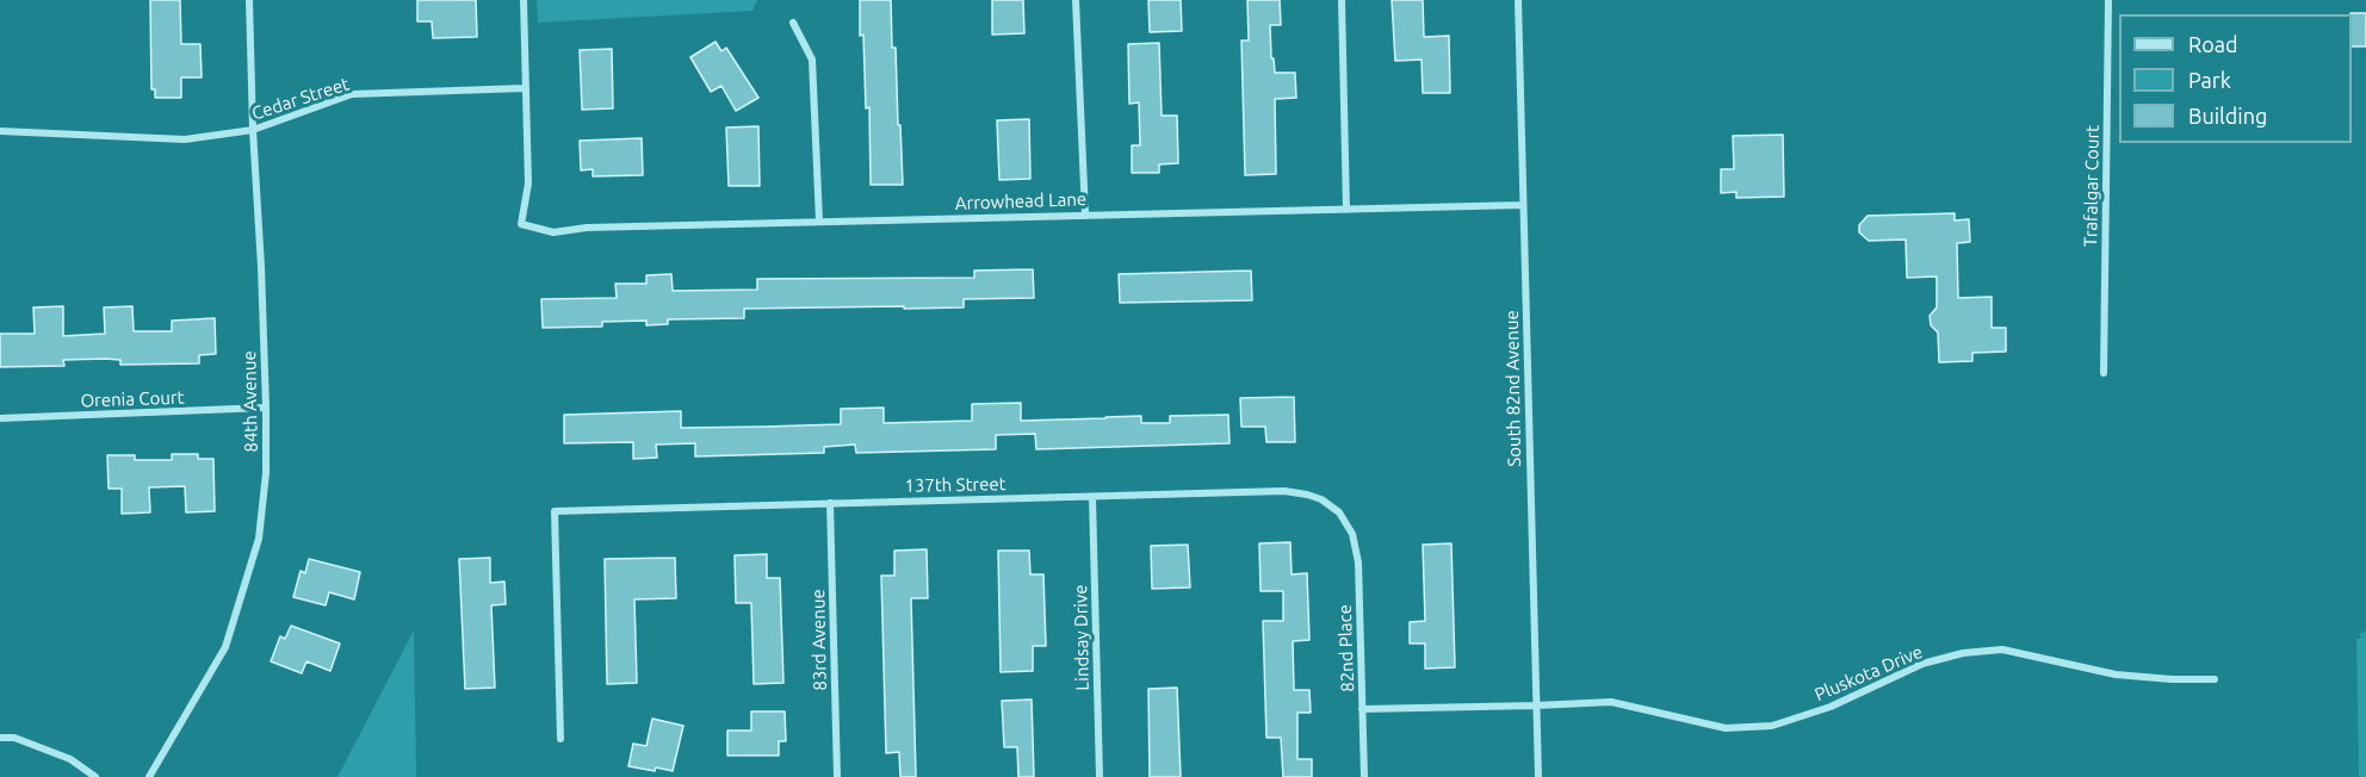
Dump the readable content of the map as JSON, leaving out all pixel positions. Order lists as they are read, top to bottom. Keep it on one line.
{"streets":{"street":["Cedar Street","Trafalgar Court","Arrowhead Lane","South 82nd Avenue","Orenia Court","84th Avenue","137th Street","Lindsay Drive","83rd Avenue","82nd Place","Pluskota Drive"]},"crossings":[["Cedar Street","Arrowhead Lane"],["Cedar Street","84th Avenue"],["Arrowhead Lane","South 82nd Avenue"],["South 82nd Avenue","Pluskota Drive"],["Orenia Court","84th Avenue"],["137th Street","Lindsay Drive"],["137th Street","83rd Avenue"],["137th Street","82nd Place"],["82nd Place","Pluskota Drive"]],"legend":["Road","Park","Building"]}
